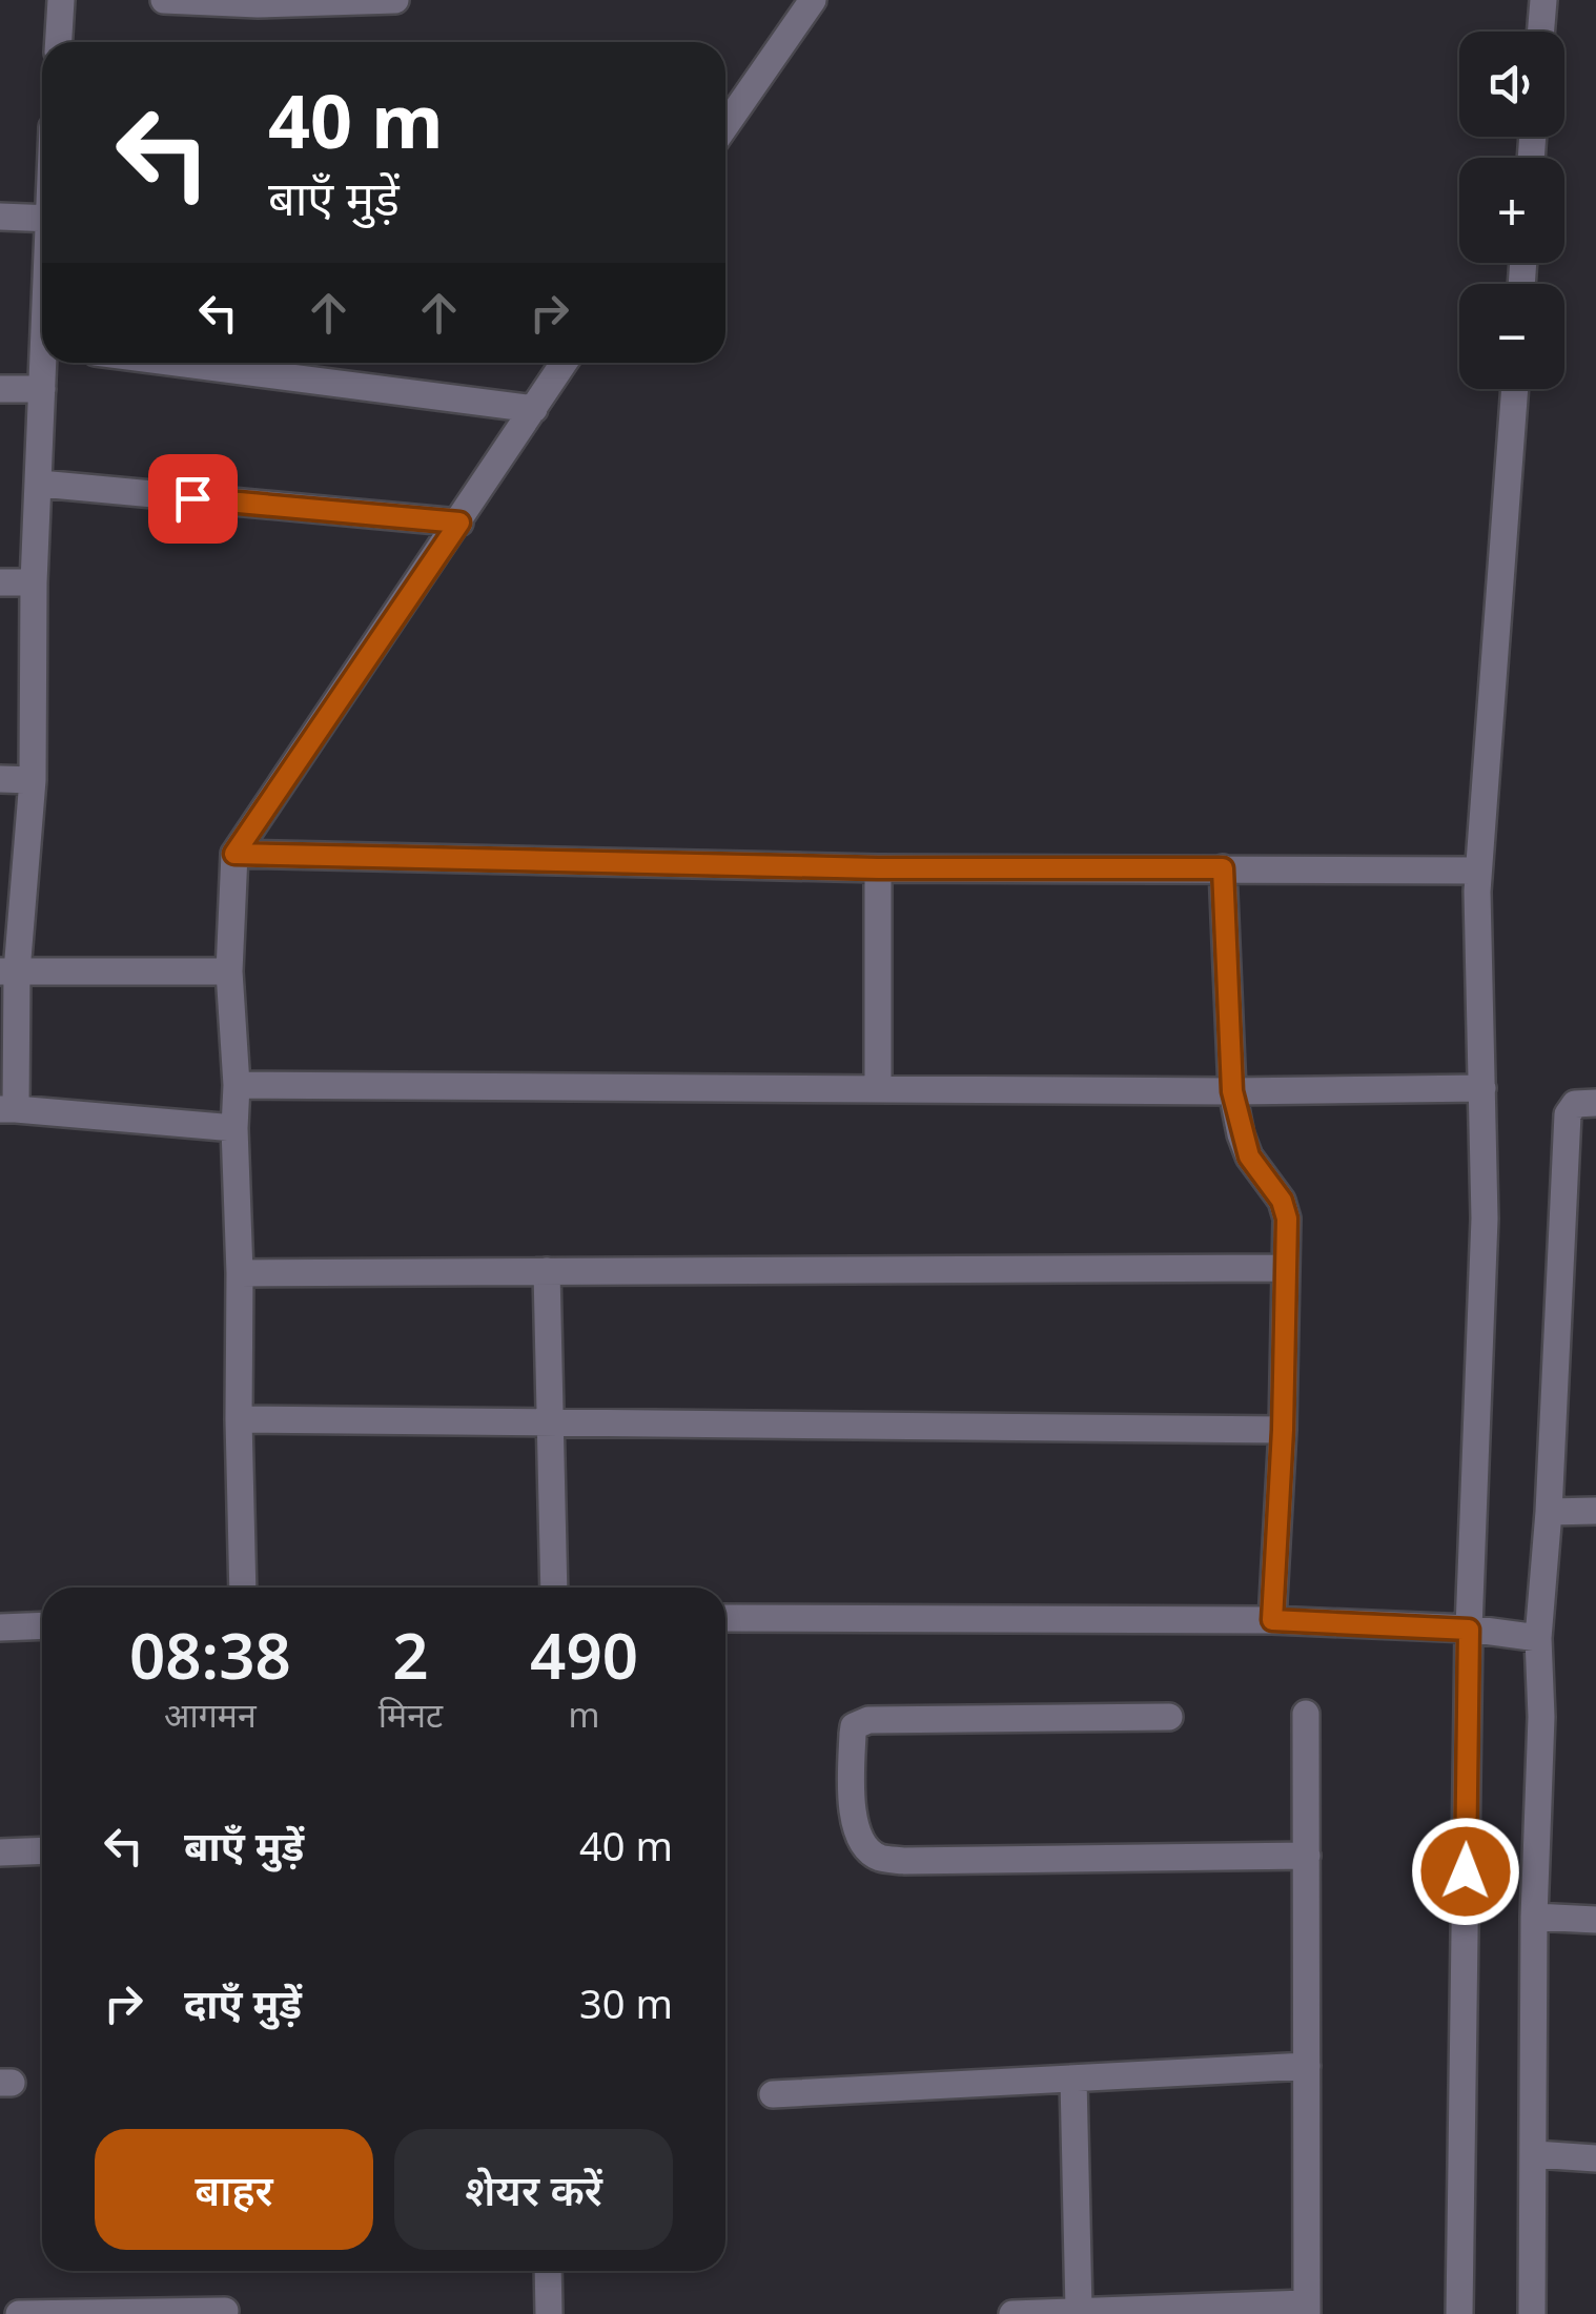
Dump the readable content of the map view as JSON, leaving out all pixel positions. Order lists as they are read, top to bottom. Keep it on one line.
{"page":{"map_buttons":["+","−"],"turn":["40 m","बाएँ मुड़ें"],"eta":["08:38","आगमन","2","मिनट","490","m"],"list":[{"name":"बाएँ मुड़ें","value":"40 m"},{"name":"दाएँ मुड़ें","value":"30 m"}],"buttons":["बाहर","शेयर करें"]}}
